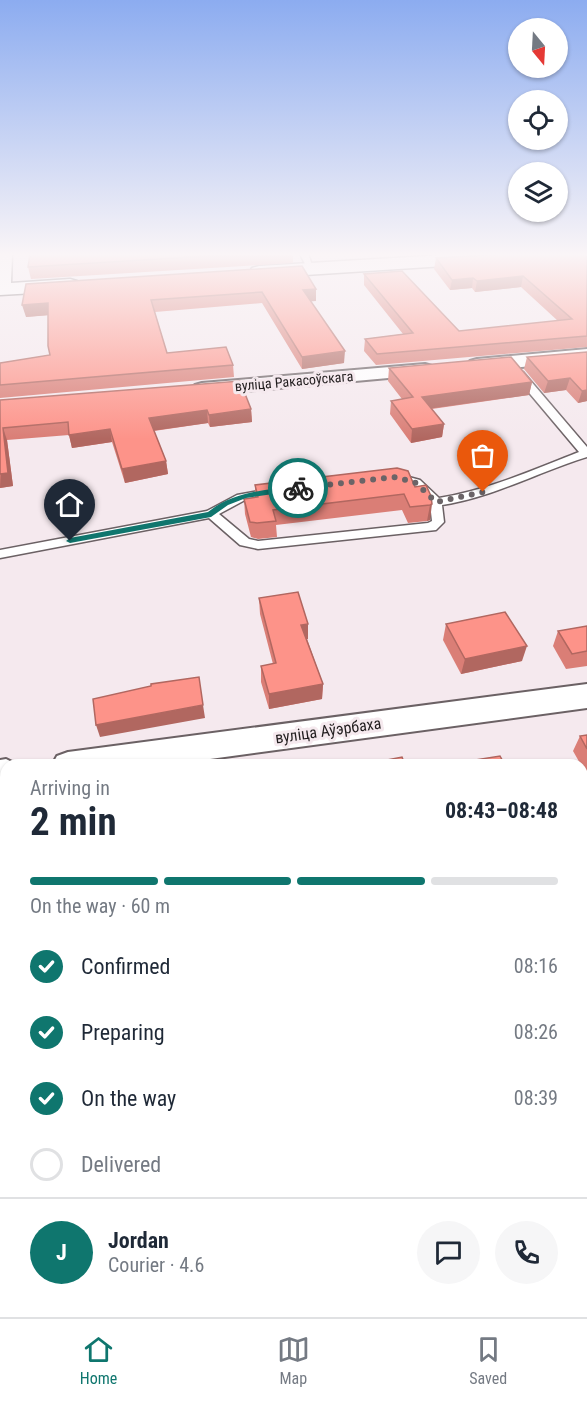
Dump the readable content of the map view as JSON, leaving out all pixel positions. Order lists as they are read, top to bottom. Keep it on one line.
{"streets":{"street":["вуліца Ракасоўскага","вуліца Аўэрбаха"]},"north":"bottom","page":{"heading":["2 min","Arriving in","08:43–08:48"],"panel":["Jordan","Courier · 4.6"],"bar":"On the way · 60 m","list":[["Confirmed","08:16"],["Preparing","08:26"],["On the way","08:39"],"Delivered"],"round":"J","tabs":["Home","Map","Saved"]}}
